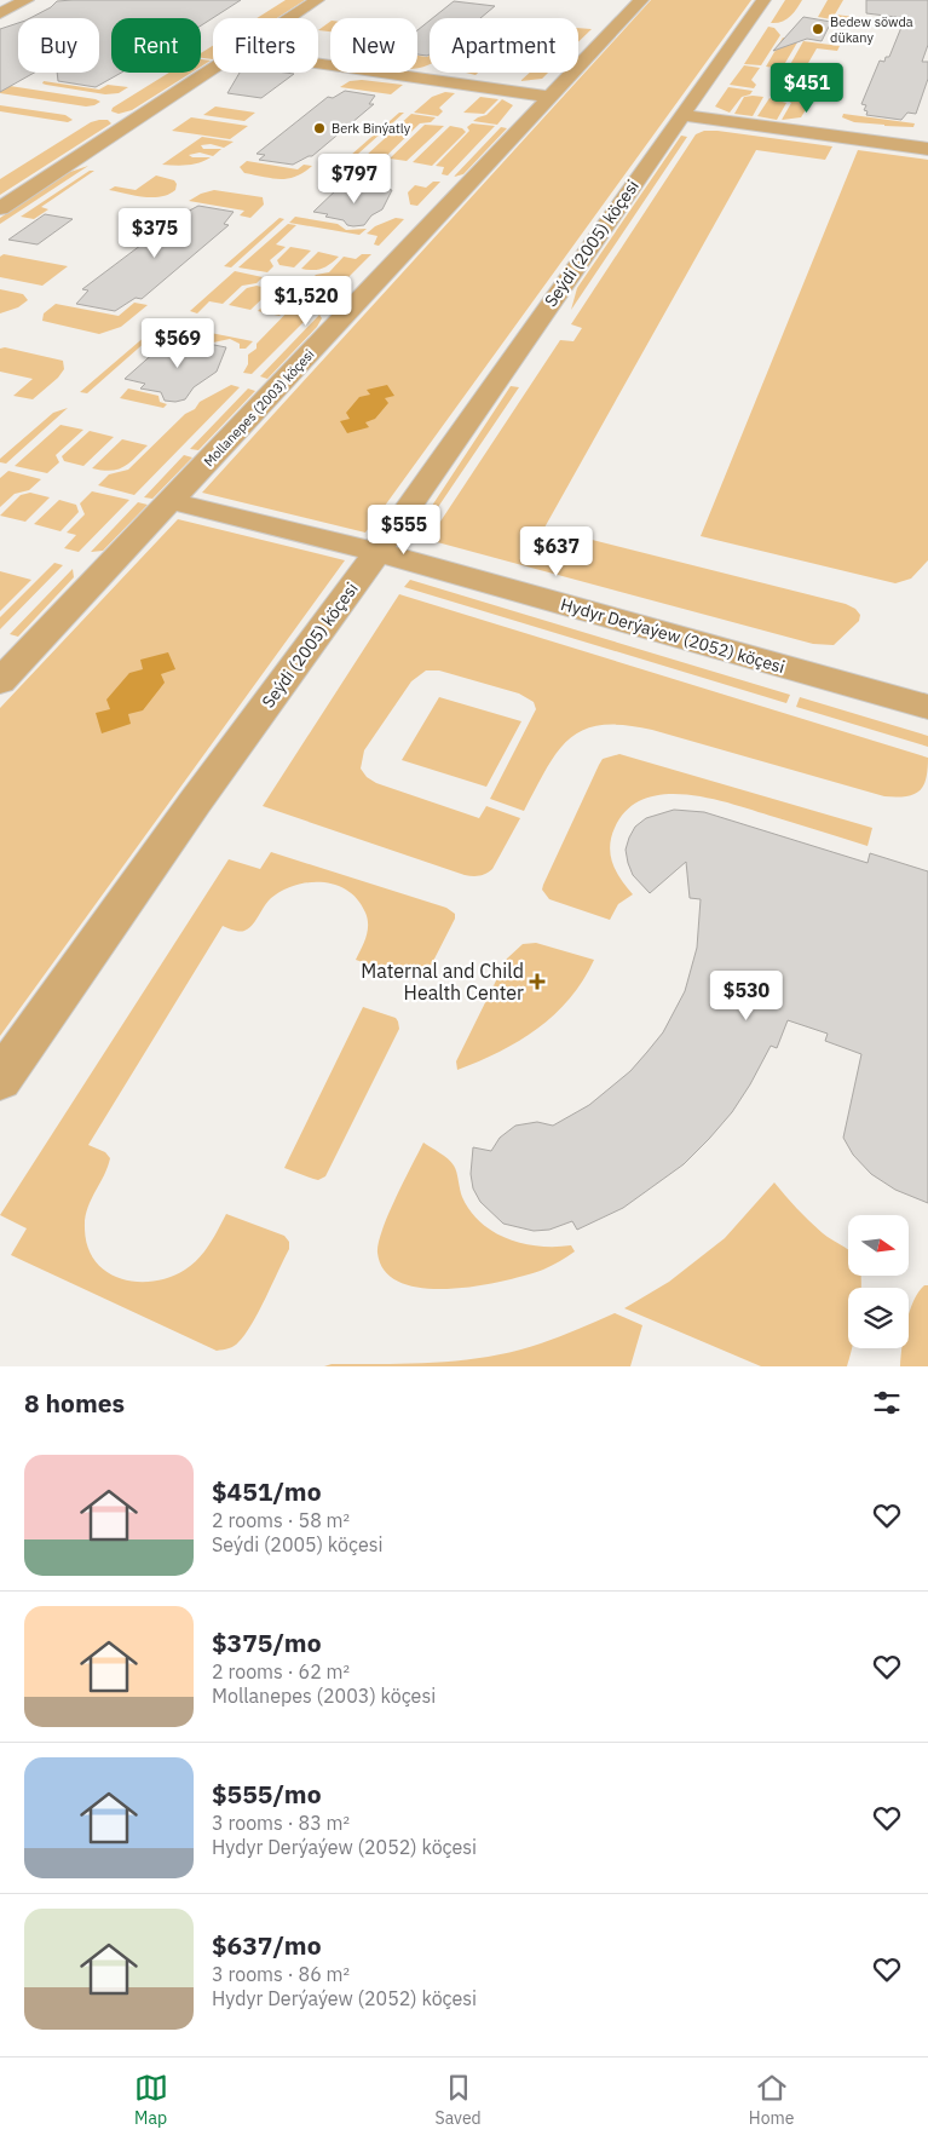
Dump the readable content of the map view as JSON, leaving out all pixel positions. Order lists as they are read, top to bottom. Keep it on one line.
{"streets":{"street":["Seýdi (2005) köçesi","Mollanepes (2003) köçesi","Hydyr Derýaýew (2052) köçesi"]},"crossings":[["Seýdi (2005) köçesi","Hydyr Derýaýew (2052) köçesi"],["Mollanepes (2003) köçesi","Hydyr Derýaýew (2052) köçesi"]],"places":{"other":["Bedew söwda dükany","Berk Binýatly"],"health":["Maternal and Child Health Center"]},"north":"right","page":{"chip":["Buy","Rent","Filters","New","Apartment"],"price":["$451","$797","$375","$1,520","$569","$555","$637","$530"],"heading":"8 homes","list":[{"name":"$451/mo","note":"2 rooms · 58 m² · Seýdi (2005) köçesi"},{"name":"$375/mo","note":"2 rooms · 62 m² · Mollanepes (2003) köçesi"},{"name":"$555/mo","note":"3 rooms · 83 m² · Hydyr Derýaýew (2052) köçesi"},{"name":"$637/mo","note":"3 rooms · 86 m² · Hydyr Derýaýew (2052) köçesi"}],"tabs":["Map","Saved","Home"]}}
